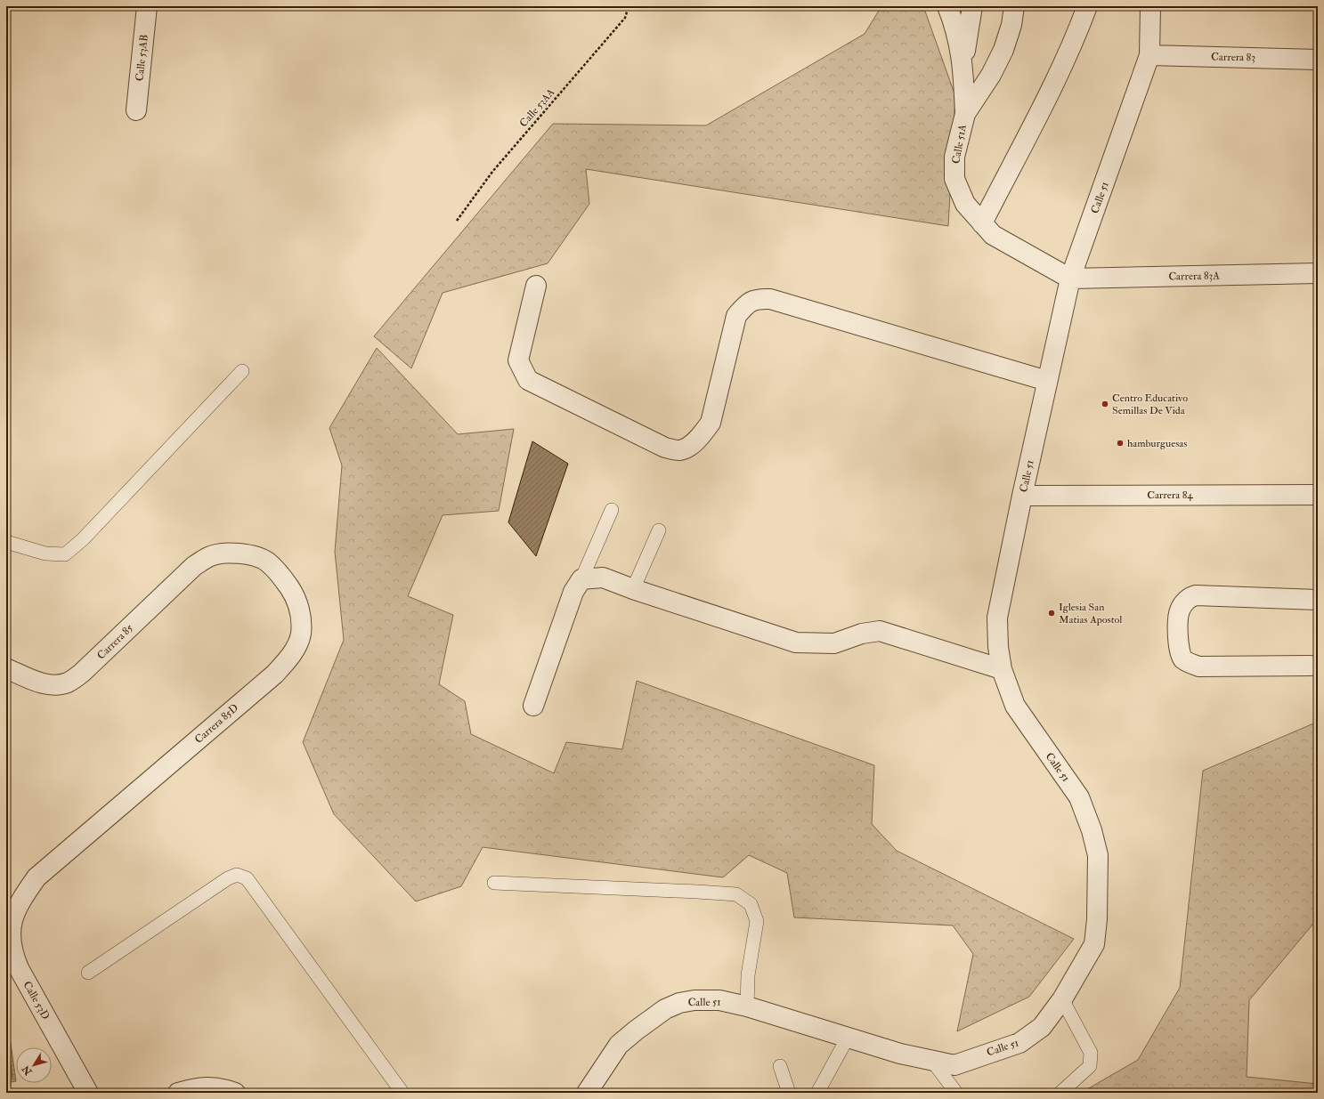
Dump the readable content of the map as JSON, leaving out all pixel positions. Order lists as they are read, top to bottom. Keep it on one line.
{"streets":{"street":["Carrera 83","Calle 53AB","Calle 51A","Calle 51","Carrera 83A","Carrera 84","Carrera 85","Carrera 85D","Calle 53D"],"path":["Calle 53AA"]},"crossings":[["Carrera 83","Calle 51"],["Calle 51A","Calle 51"],["Calle 51A","Carrera 83A"],["Calle 51","Carrera 83A"],["Calle 51","Carrera 84"],["Carrera 85","Carrera 85D"],["Carrera 85D","Calle 53D"]],"places":["Centro Educativo Semillas De Vida","hamburguesas","Iglesia San Matias Apostol"],"north":"bottom left"}
